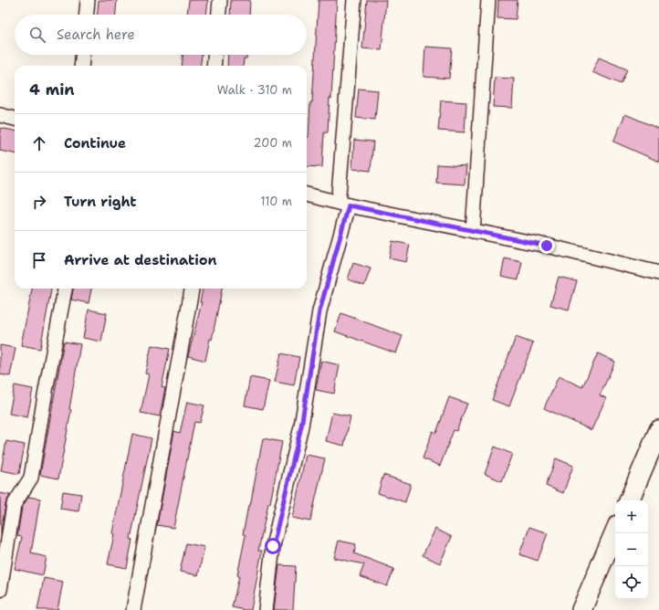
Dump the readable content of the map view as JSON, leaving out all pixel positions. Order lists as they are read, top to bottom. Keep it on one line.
{"page":{"search":"Search here","heading":["4 min","Walk · 310 m"],"list":[["Continue","200 m"],["Turn right","110 m"],"Arrive at destination"],"map_buttons":["+","−"]}}
